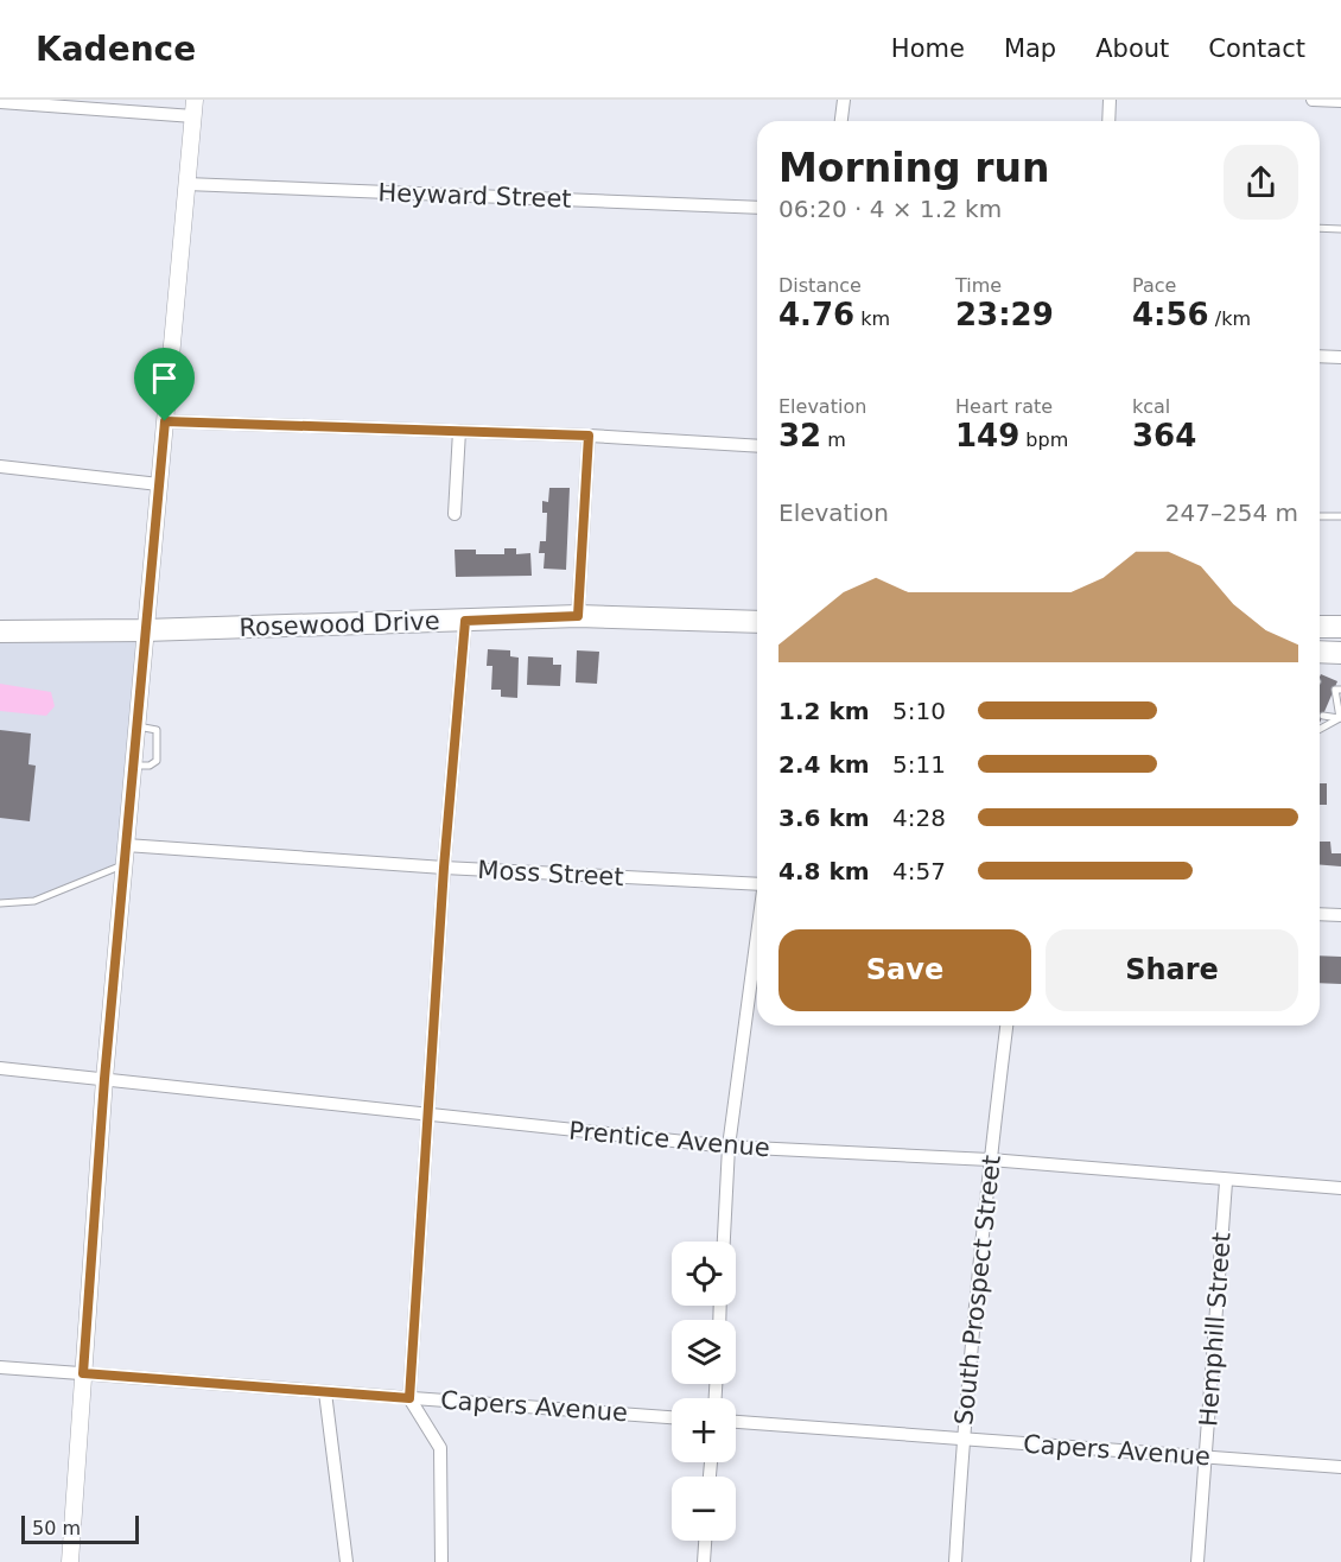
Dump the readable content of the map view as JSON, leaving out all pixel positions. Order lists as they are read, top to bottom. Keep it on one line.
{"streets":{"main road":["Rosewood Drive"],"street":["Heyward Street","Moss Street","Prentice Avenue","South Prospect Street","Hemphill Street","Capers Avenue"]},"crossings":[["Prentice Avenue","South Prospect Street"],["Prentice Avenue","Hemphill Street"],["South Prospect Street","Capers Avenue"],["Hemphill Street","Capers Avenue"]],"scale_bar":"50 m","page":{"header":"Kadence","nav":["Home","Map","About","Contact"],"heading":["Morning run","06:20 · 4 × 1.2 km"],"stats":[["Distance","4.76 km"],["Time","23:29"],["Pace","4:56 /km"],["Elevation","32 m"],["Heart rate","149 bpm"],["kcal","364"]],"chart":["Elevation","247–254 m"],"list":[{"name":"1.2 km","note":"5:10"},{"name":"2.4 km","note":"5:11"},{"name":"3.6 km","note":"4:28"},{"name":"4.8 km","note":"4:57"}],"buttons":["Save","Share"],"map_buttons":["+","−"],"scale":"50 m"}}
